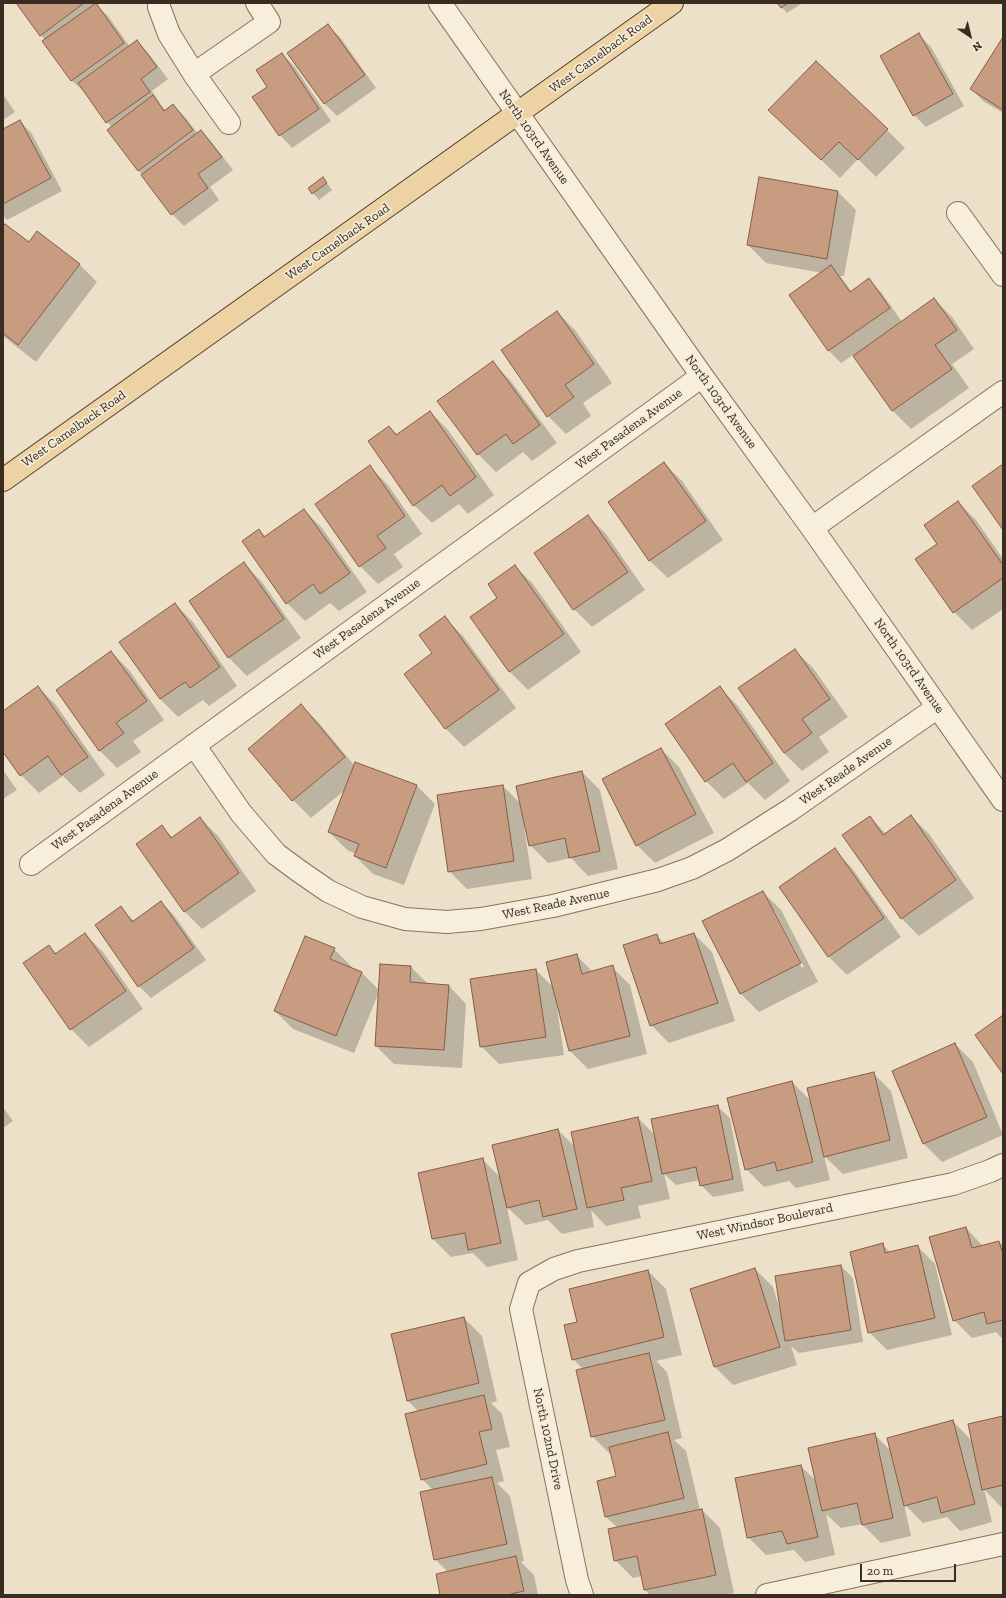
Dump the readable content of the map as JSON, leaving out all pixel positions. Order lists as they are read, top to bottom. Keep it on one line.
{"streets":{"main road":["West Camelback Road"],"street":["North 103rd Avenue","West Pasadena Avenue","West Reade Avenue","West Windsor Boulevard","North 102nd Drive"]},"crossings":[["West Camelback Road","North 103rd Avenue"],["North 103rd Avenue","West Pasadena Avenue"],["North 103rd Avenue","West Reade Avenue"],["West Pasadena Avenue","West Reade Avenue"],["West Windsor Boulevard","North 102nd Drive"]],"scale_bar":"20 m","north":"bottom right"}
